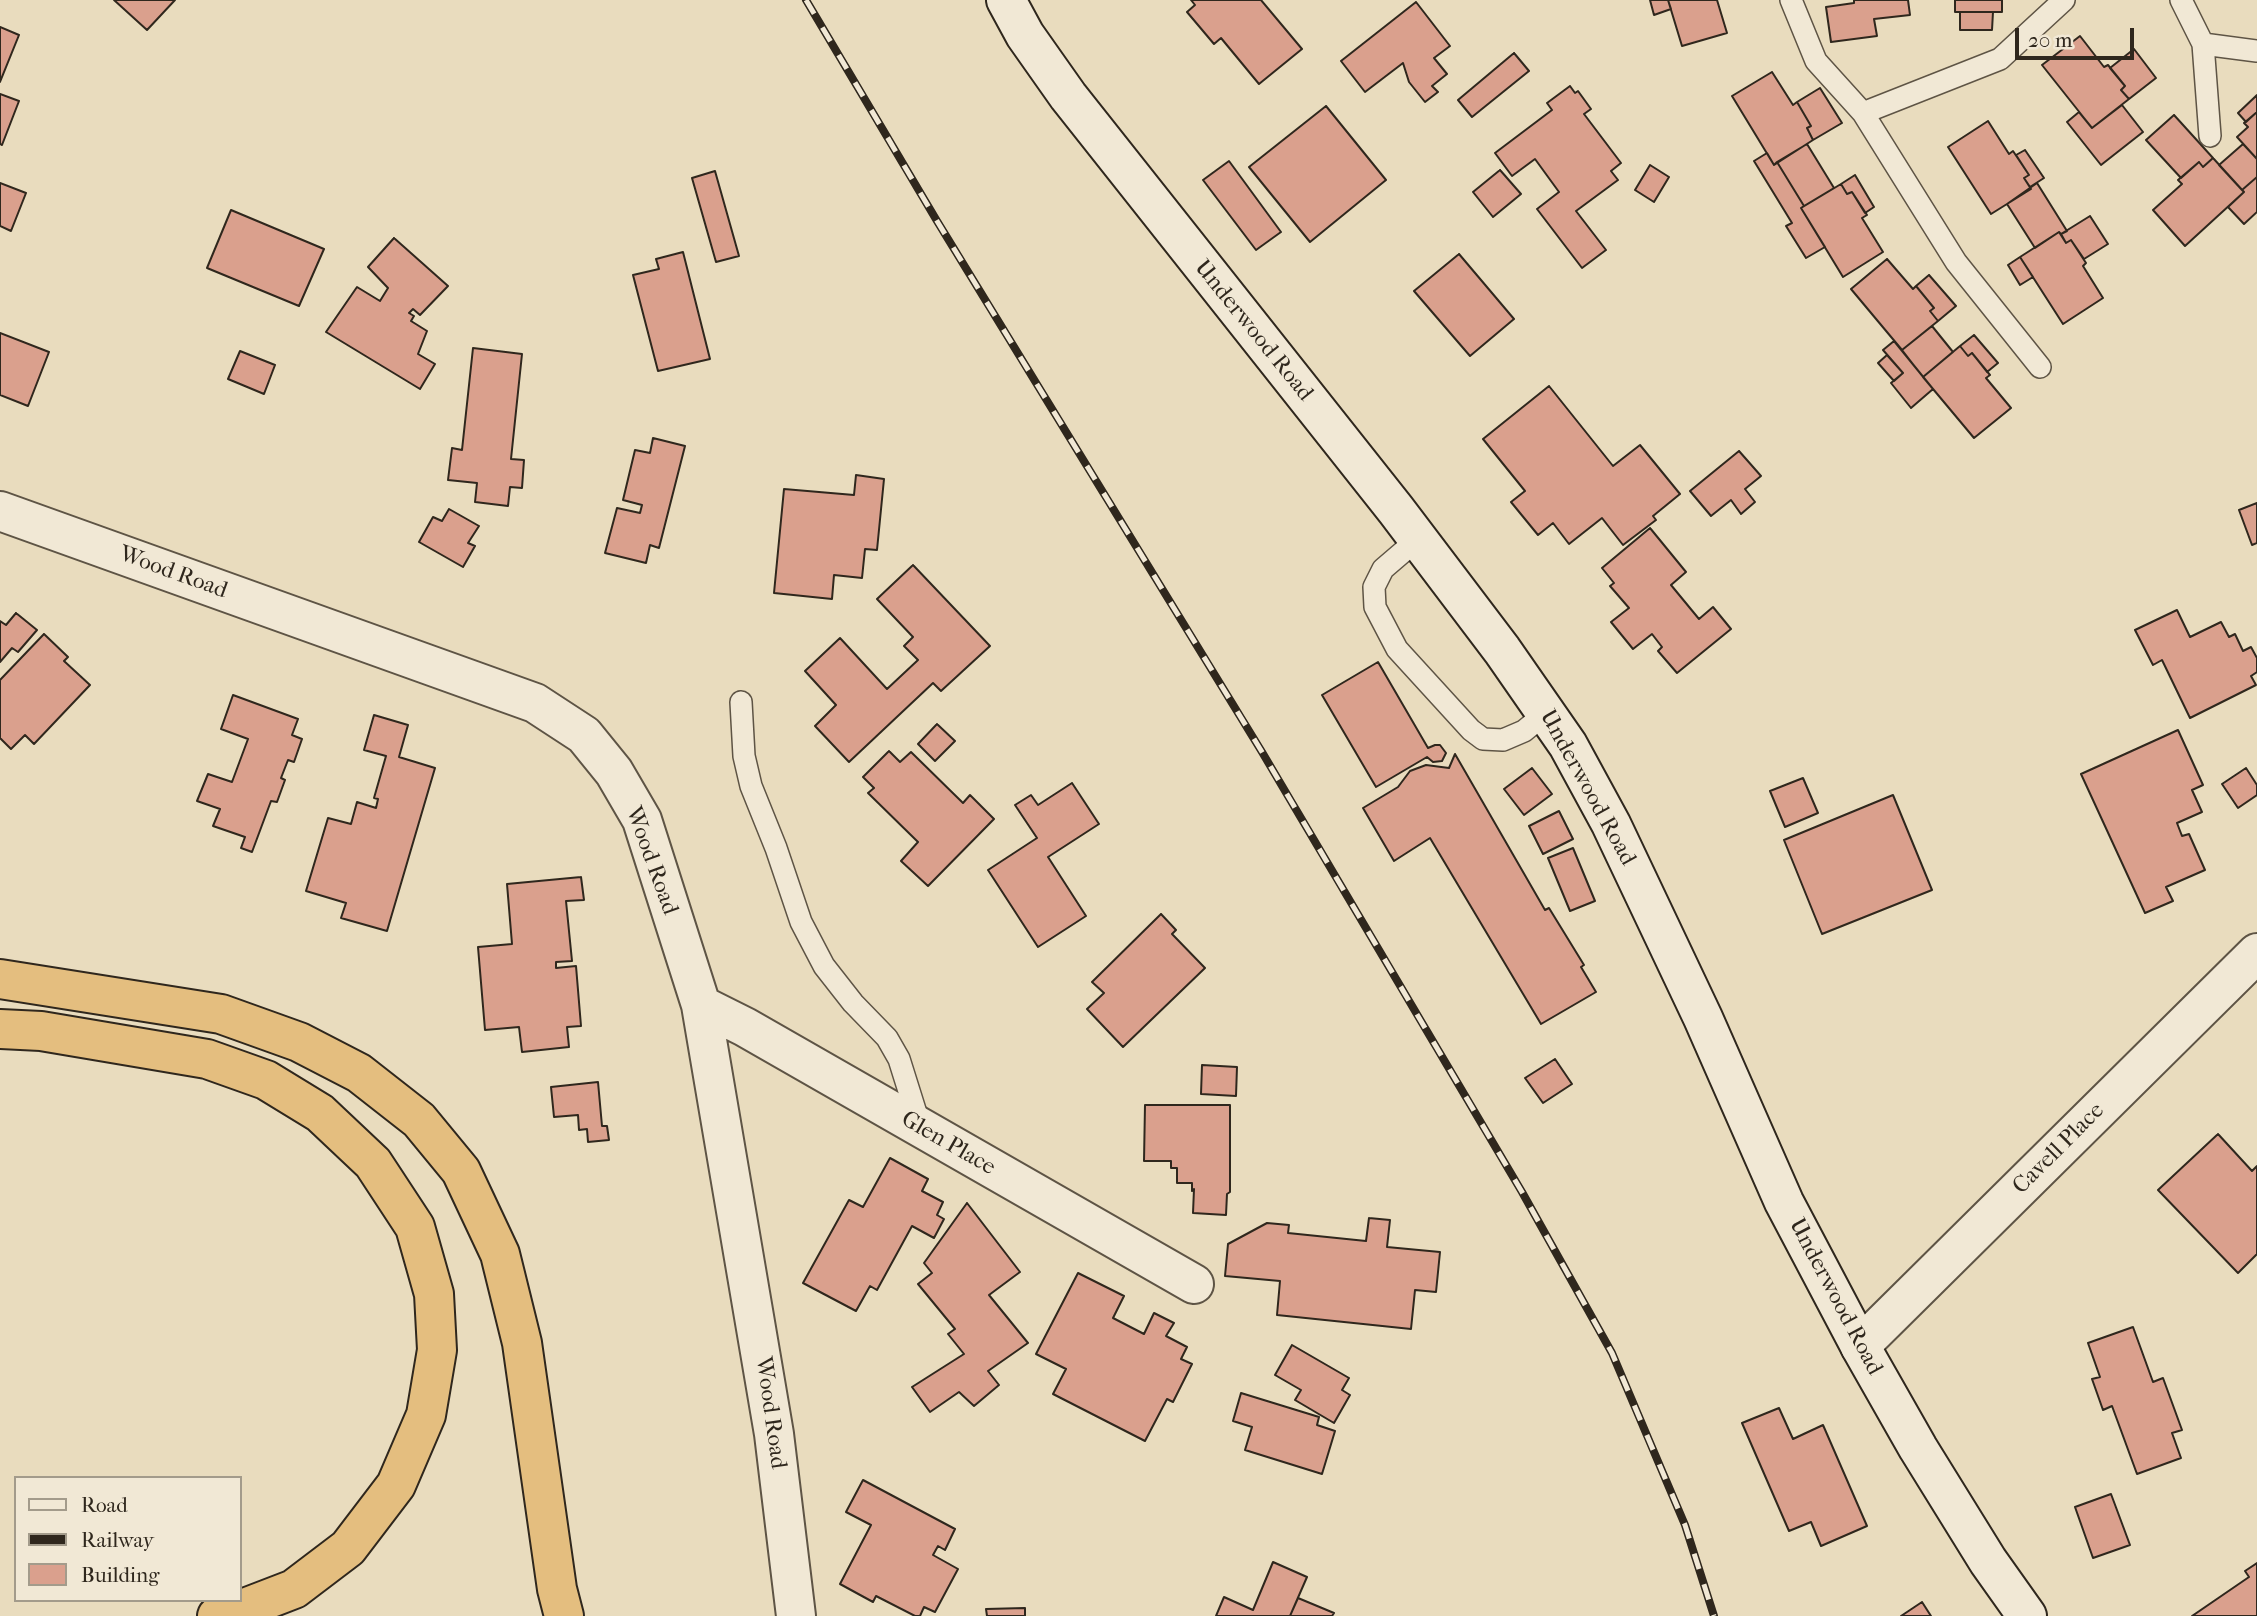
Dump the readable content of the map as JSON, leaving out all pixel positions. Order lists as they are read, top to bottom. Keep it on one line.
{"streets":{"street":["Underwood Road","Wood Road","Glen Place","Cavell Place"]},"crossings":[["Underwood Road","Cavell Place"],["Wood Road","Glen Place"]],"legend":["Road","Railway","Building"],"scale_bar":"20 m"}
